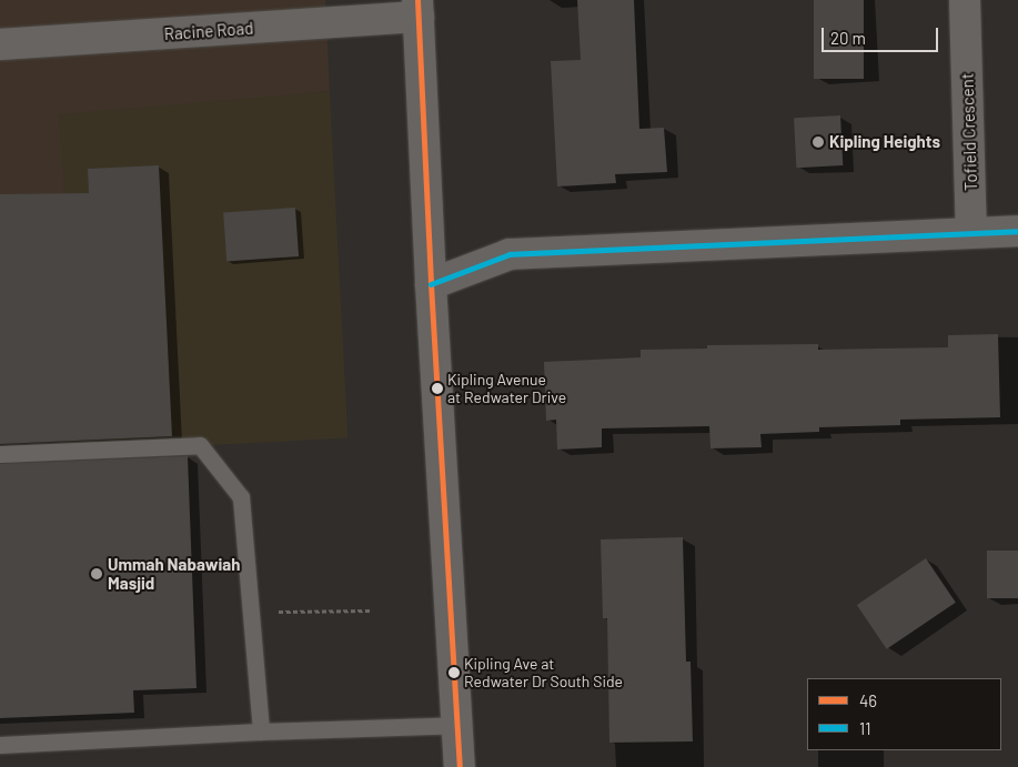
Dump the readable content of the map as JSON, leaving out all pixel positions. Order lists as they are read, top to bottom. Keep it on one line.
{"streets":{"street":["Racine Road","Tofield Crescent"]},"places":["Kipling Heights","Kipling Avenue at Redwater Drive","Ummah Nabawiah Masjid","Kipling Ave at Redwater Dr South Side"],"lines":["transit line 46","transit line 11"],"legend":["46","11"],"scale_bar":"20 m"}
